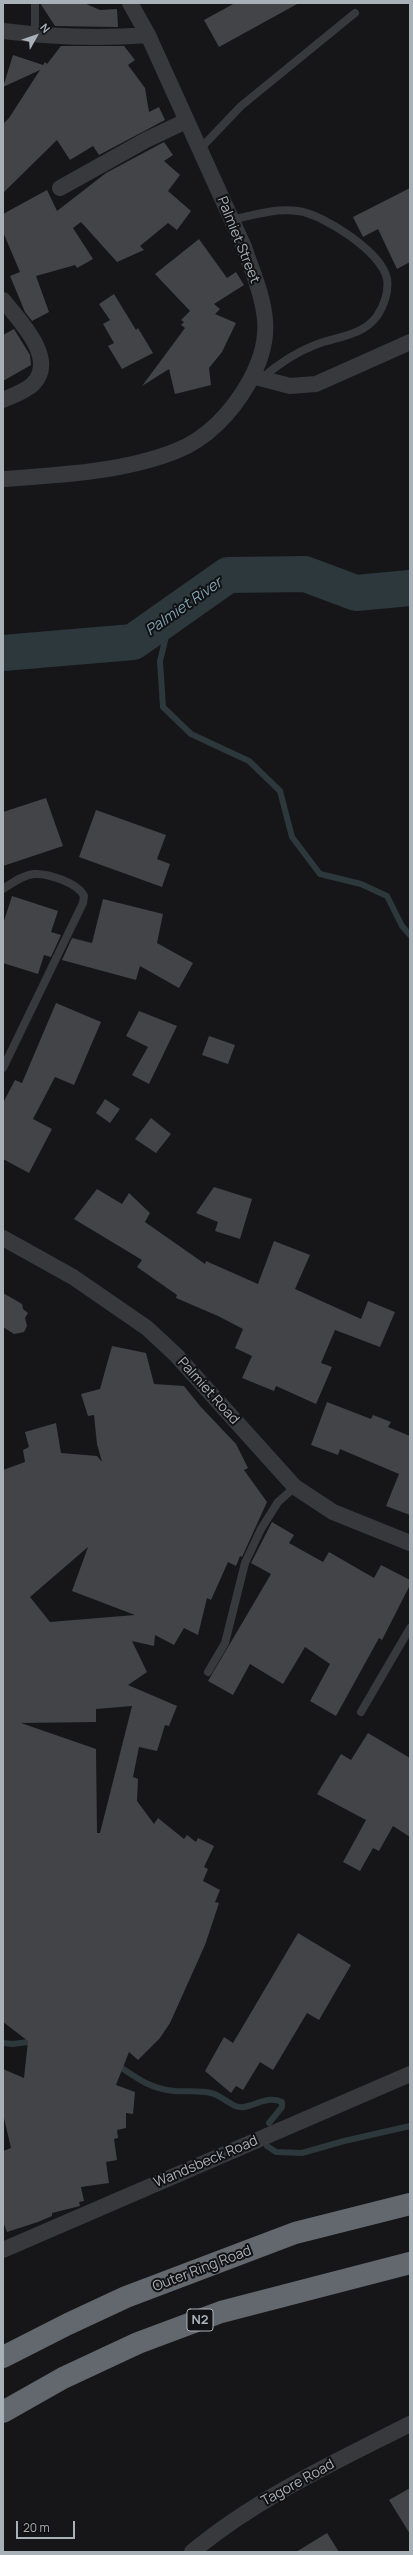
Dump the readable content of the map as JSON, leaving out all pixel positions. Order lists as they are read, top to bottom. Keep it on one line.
{"streets":{"highway":["Outer Ring Road","N2"],"street":["Palmiet Street","Palmiet Road","Wandsbeck Road","Tagore Road"]},"water":["Palmiet River"],"scale_bar":"20 m","north":"top right"}
